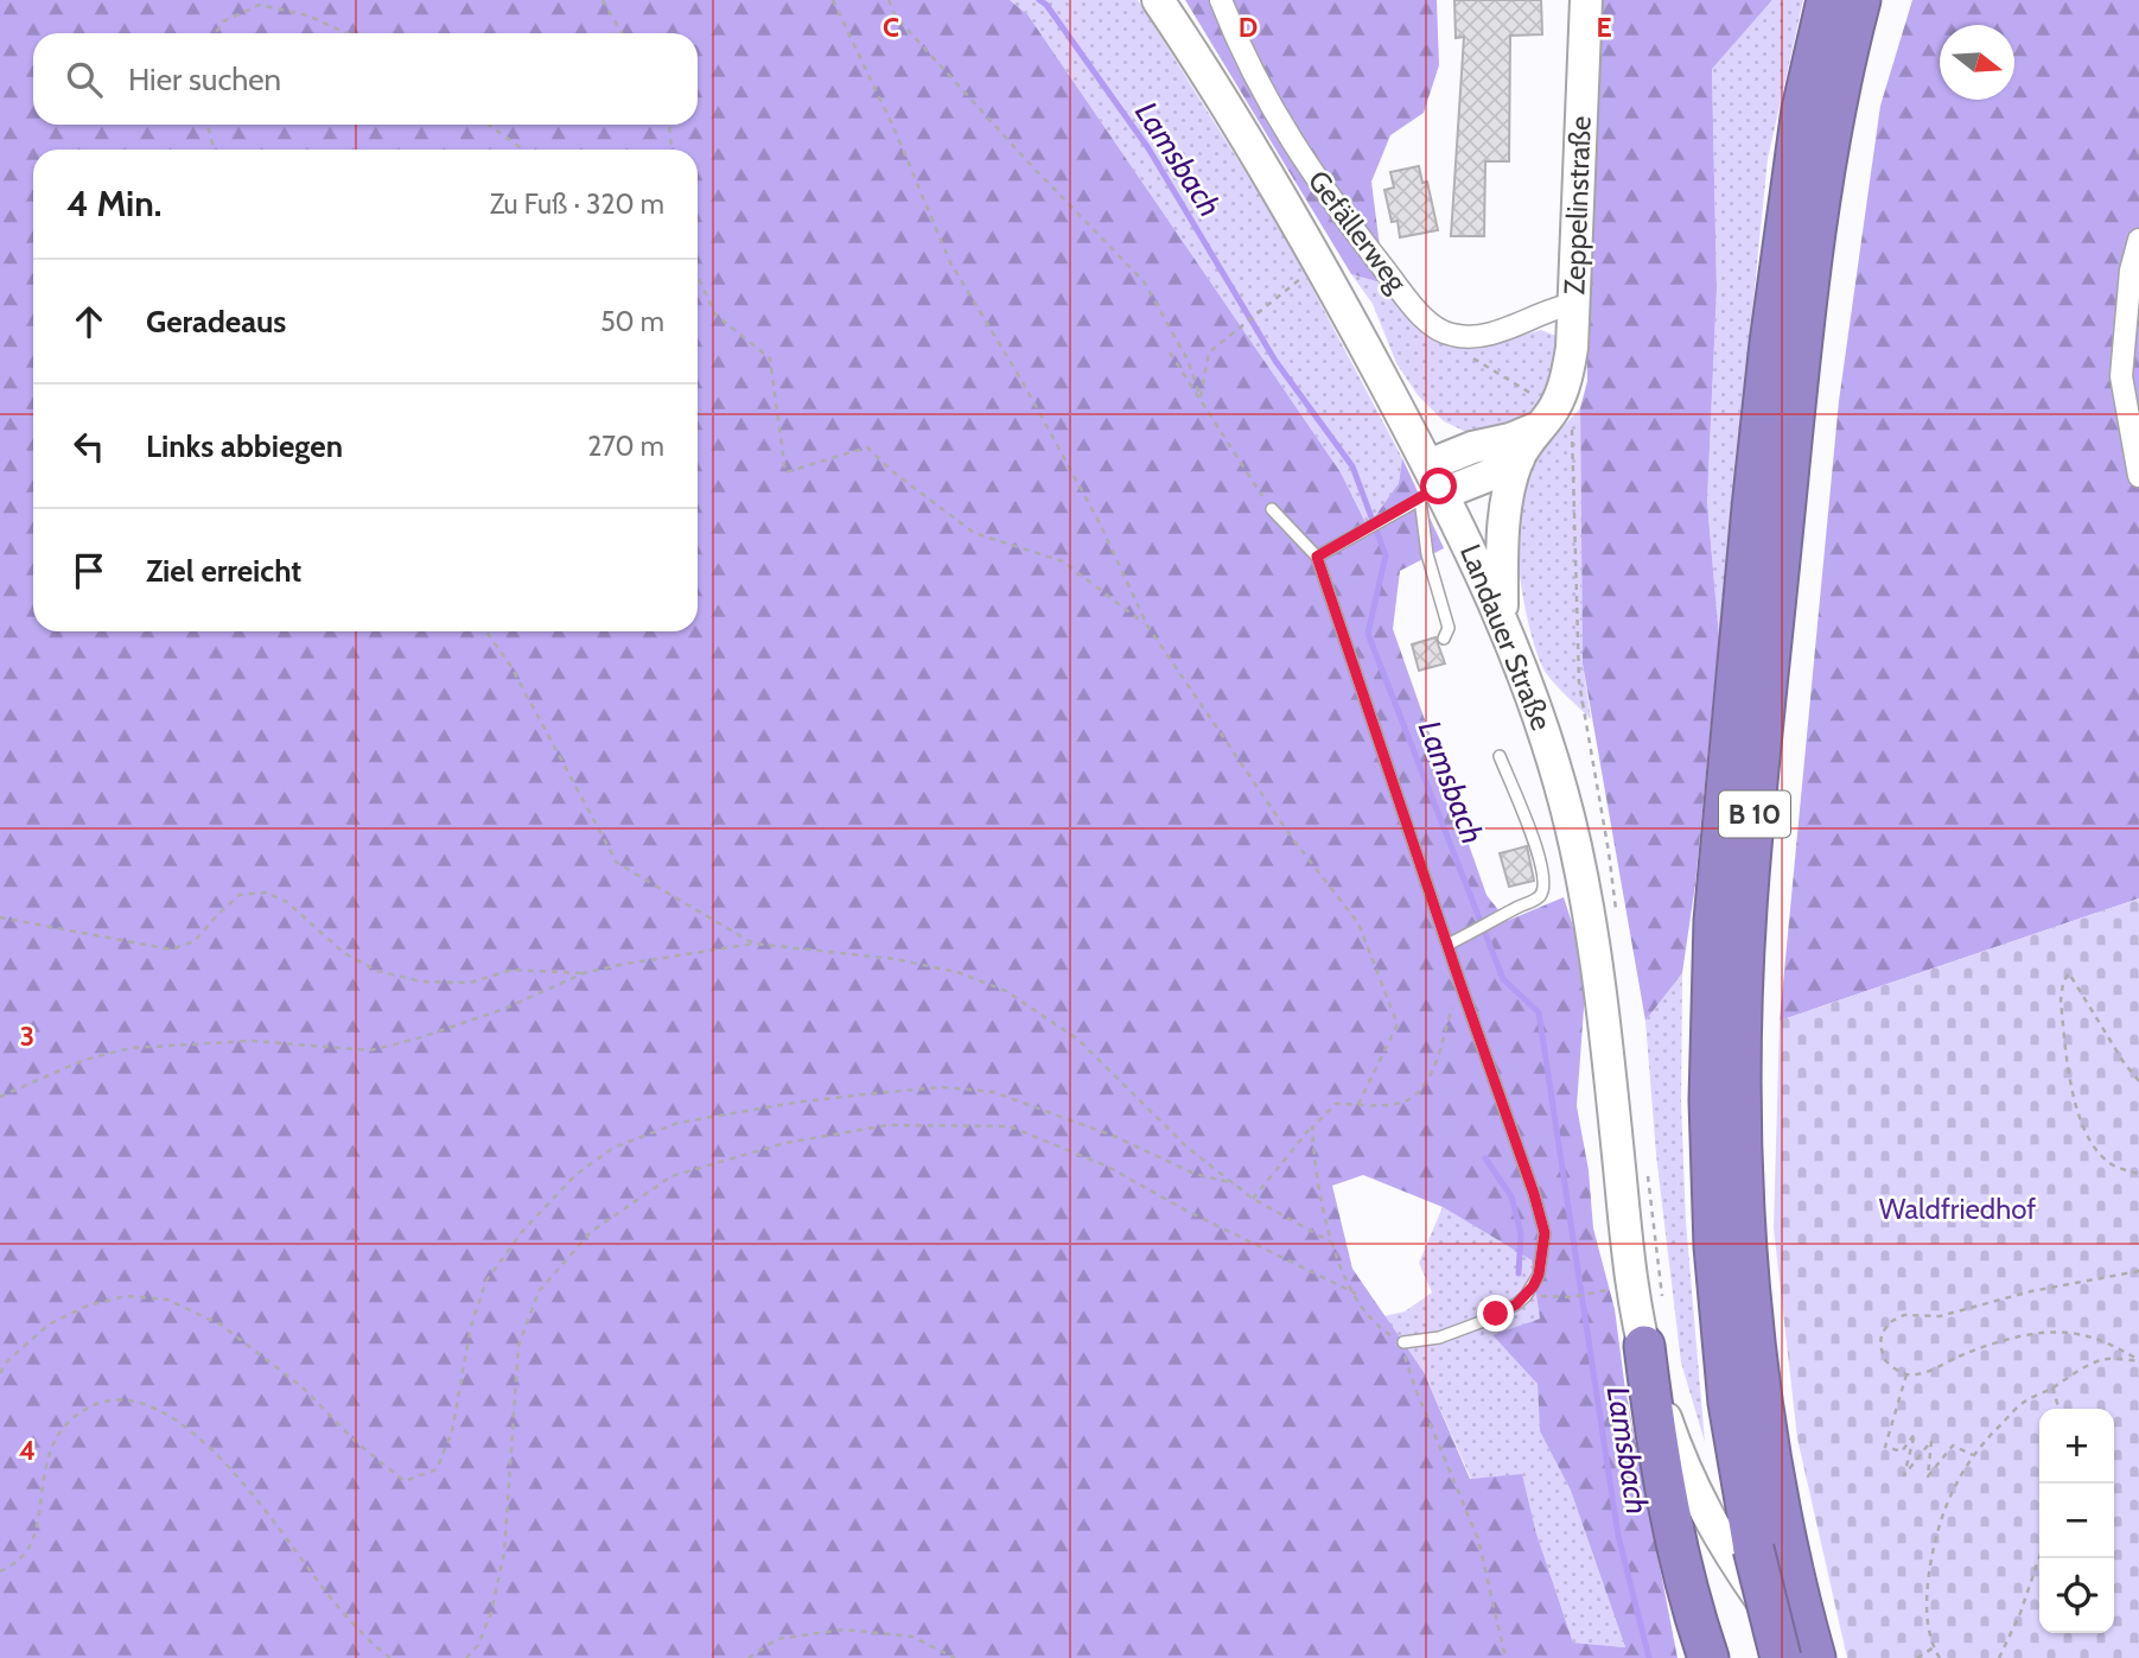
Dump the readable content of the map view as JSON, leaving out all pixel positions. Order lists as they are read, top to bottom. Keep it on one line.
{"streets":{"highway":["B 10"],"main road":["Zeppelinstraße","Landauer Straße"],"street":["Gefällerweg"]},"crossings":[["Landauer Straße","B 10"]],"water":["Lamsbach"],"parks":["Waldfriedhof"],"north":"right","page":{"search":"Hier suchen","heading":["4 Min.","Zu Fuß · 320 m"],"list":[["Geradeaus","50 m"],["Links abbiegen","270 m"],"Ziel erreicht"],"map_buttons":["+","−"]},"grid":{"columns":["C","D","E"],"rows":["3","4"]}}
